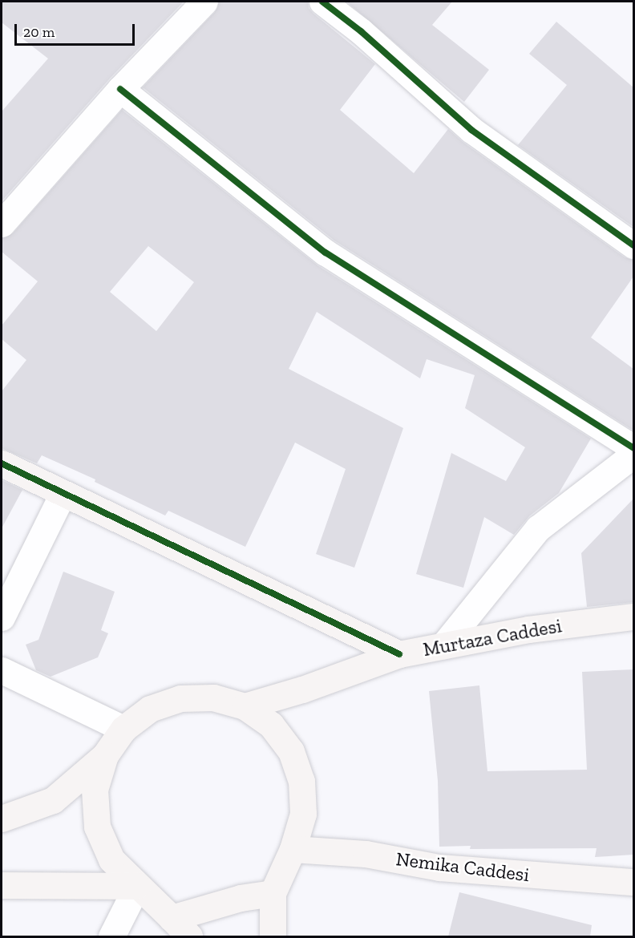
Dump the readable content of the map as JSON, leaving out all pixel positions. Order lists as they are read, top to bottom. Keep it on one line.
{"streets":{"main road":["Murtaza Caddesi","Nemika Caddesi"]},"scale_bar":"20 m"}
